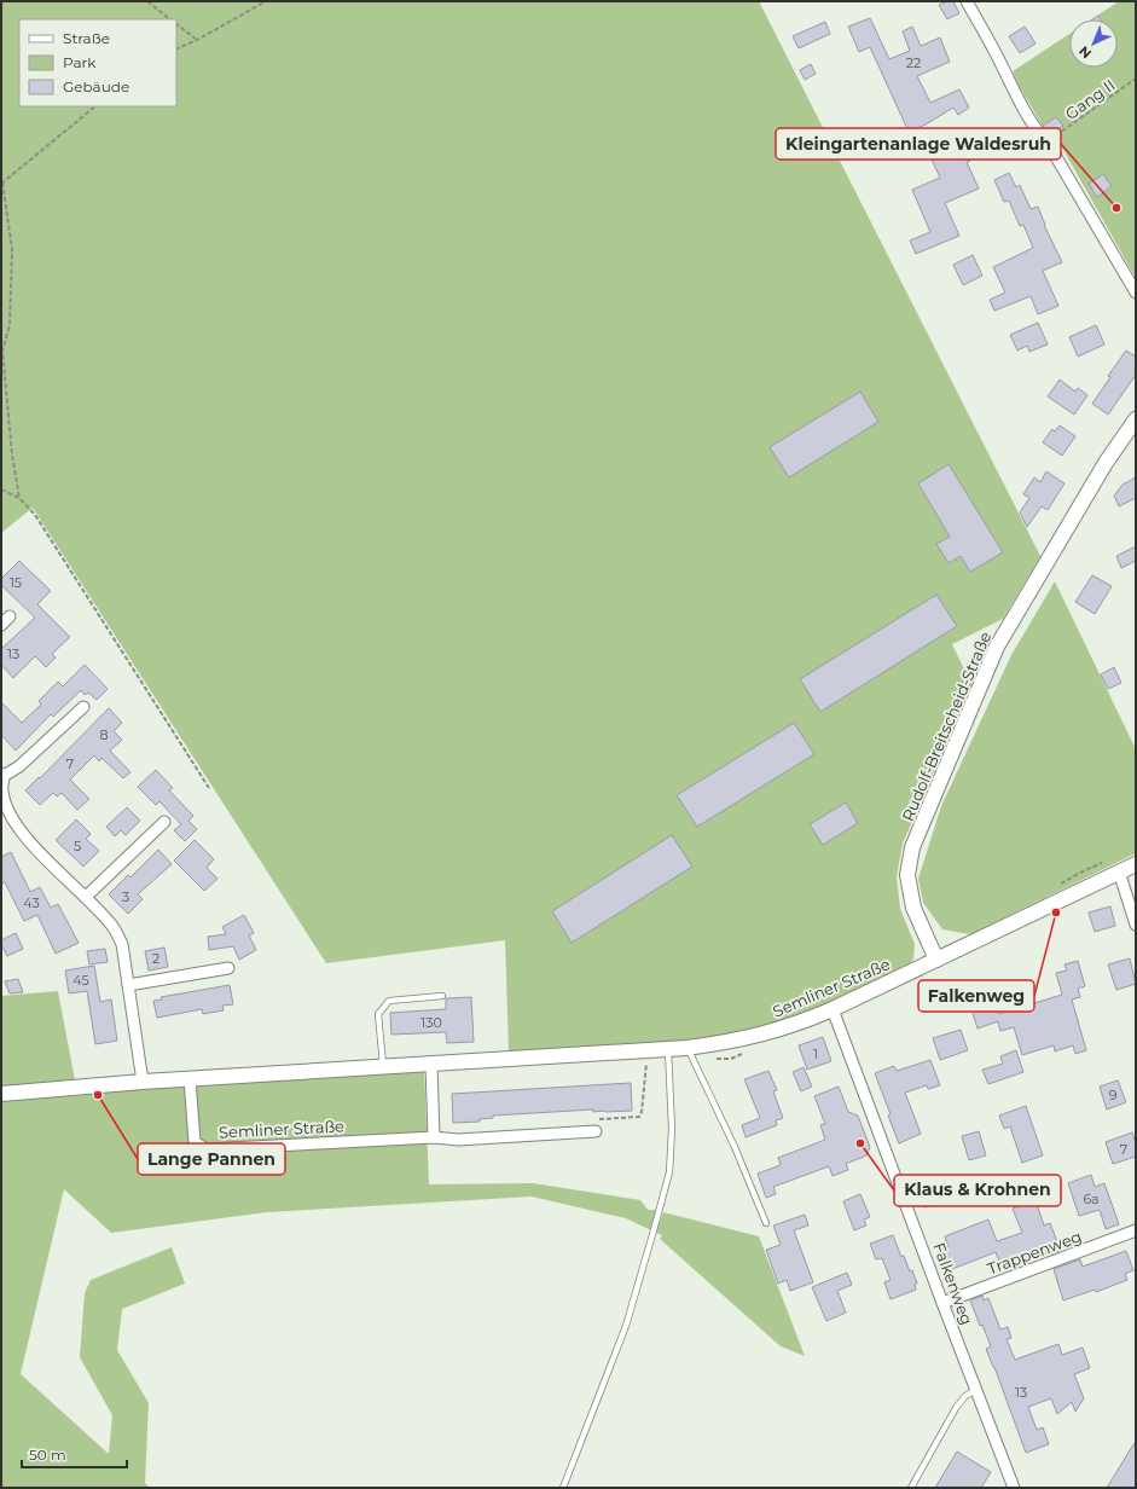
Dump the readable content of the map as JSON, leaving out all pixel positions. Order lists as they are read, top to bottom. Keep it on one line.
{"streets":{"street":["Rudolf-Breitscheid-Straße","Semliner Straße","Trappenweg","Falkenweg"],"path":["Gang II"]},"crossings":[["Rudolf-Breitscheid-Straße","Semliner Straße"],["Semliner Straße","Falkenweg"],["Trappenweg","Falkenweg"]],"places":["Kleingartenanlage Waldesruh","Falkenweg","Lange Pannen","Klaus & Krohnen"],"house_numbers":["22","15","13","8","7","5","3","43","2","45","130","1","9","7","6a","13"],"legend":["Straße","Park","Gebäude"],"scale_bar":"50 m","north":"bottom left"}
